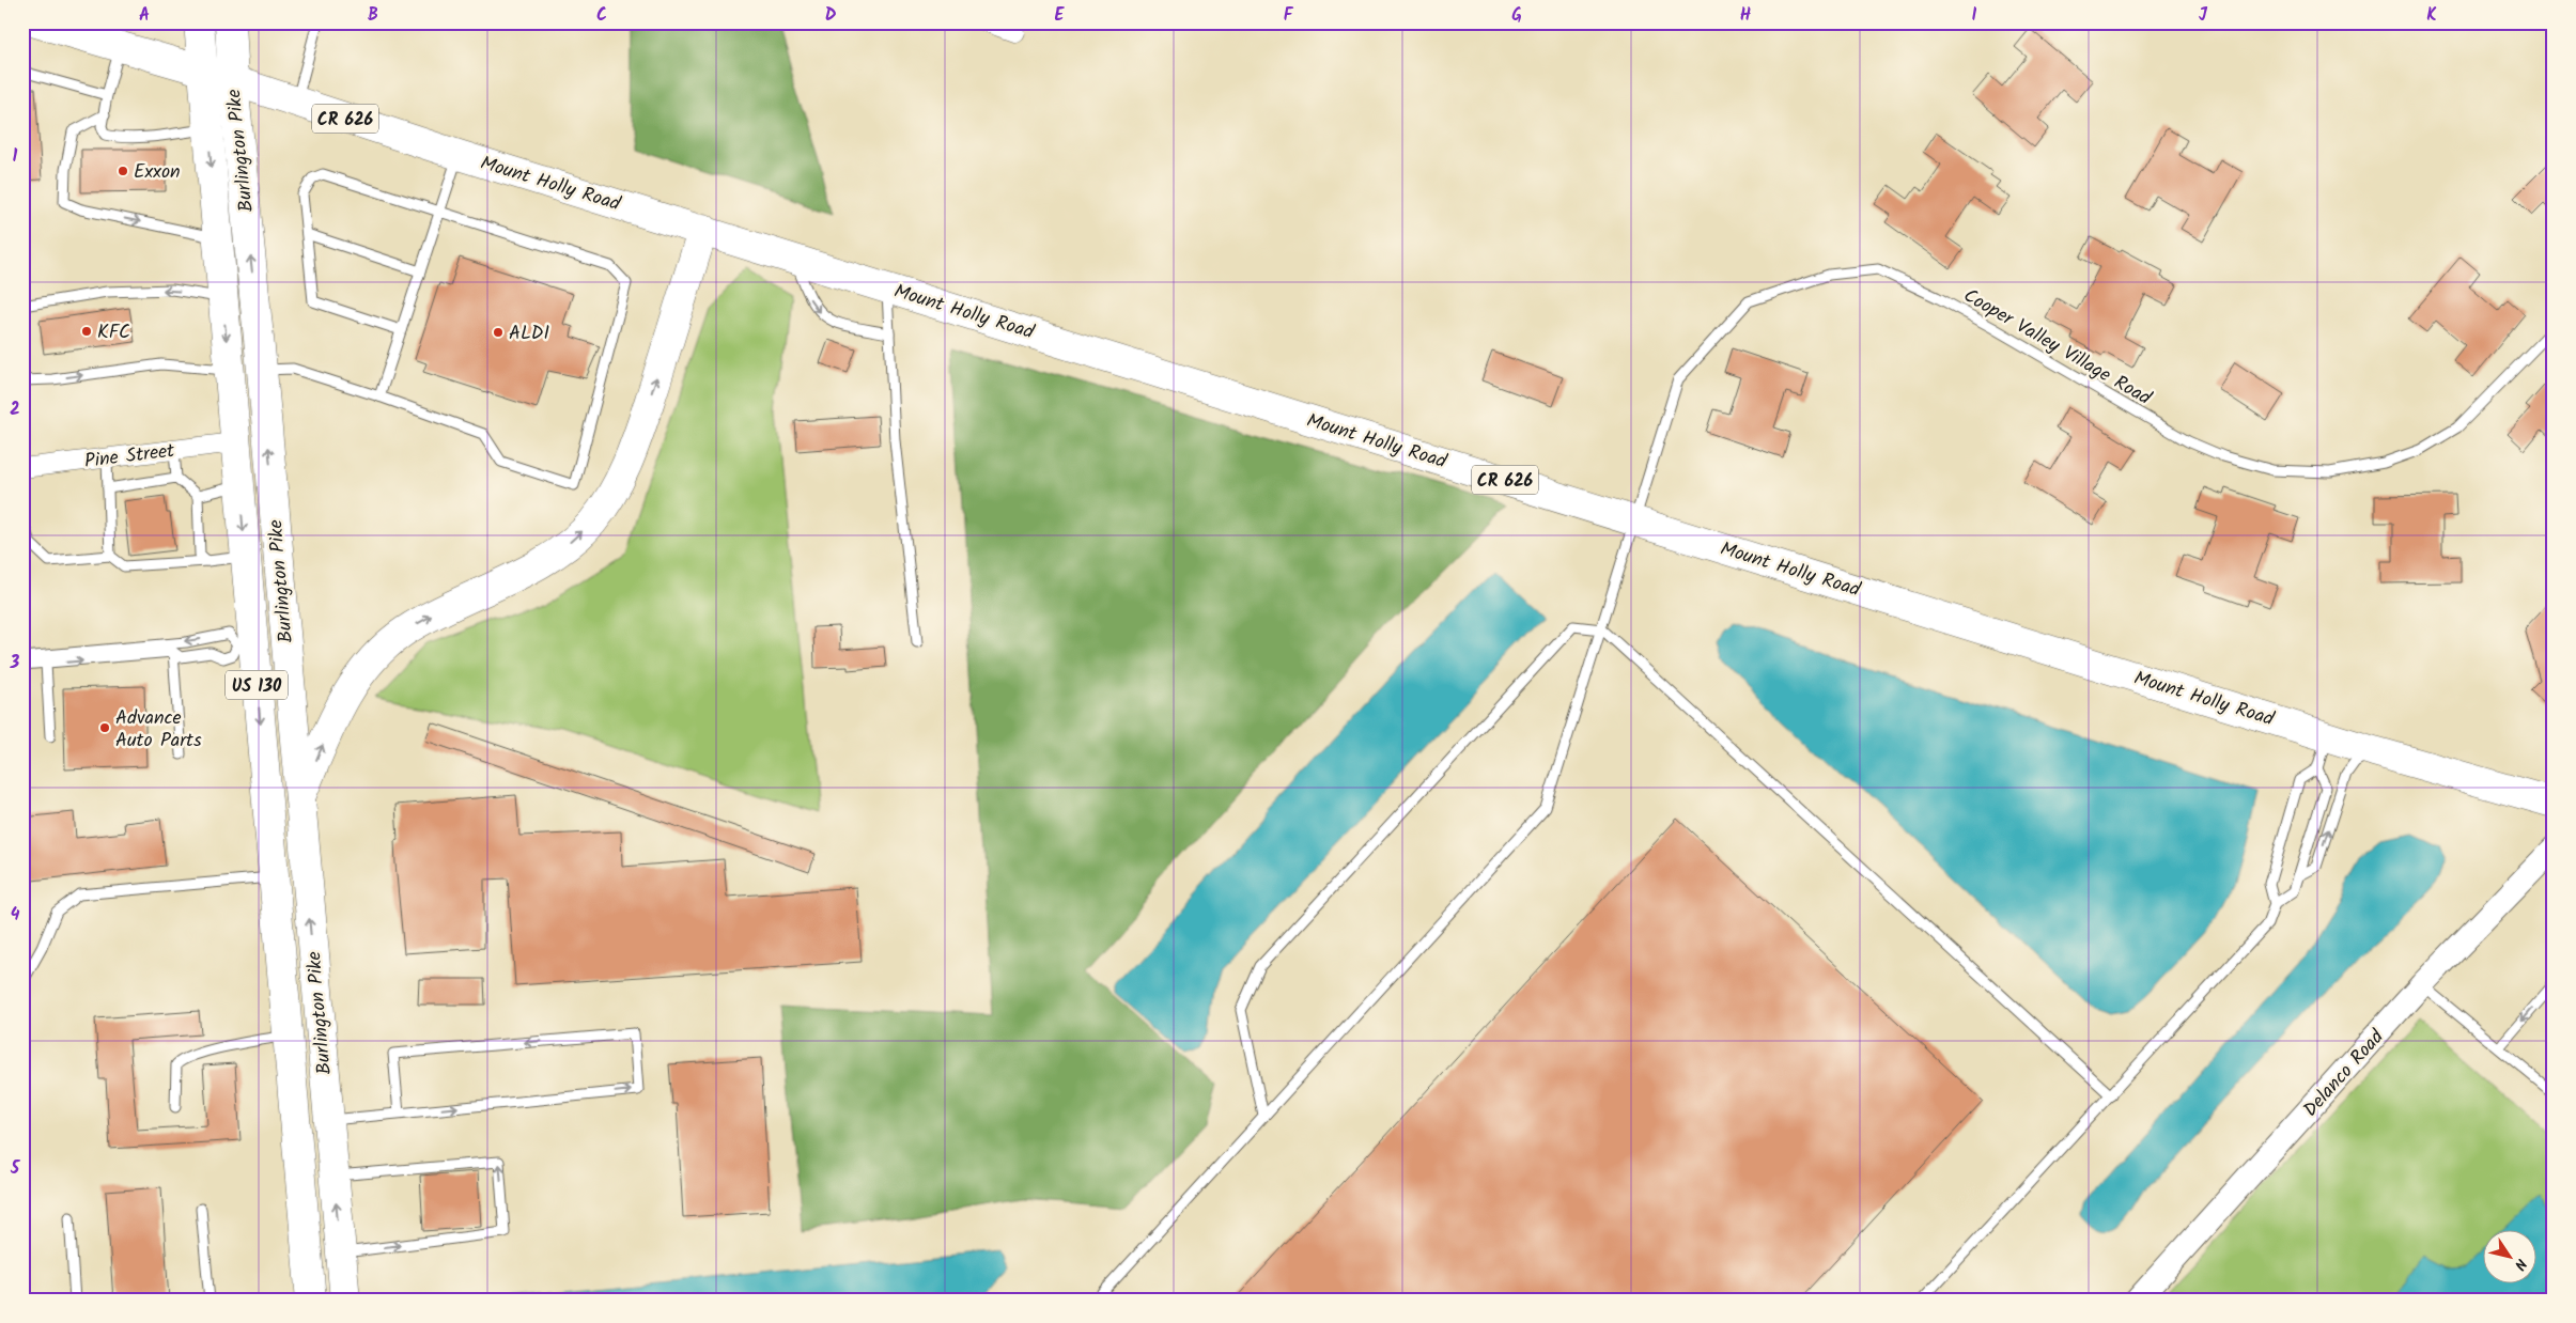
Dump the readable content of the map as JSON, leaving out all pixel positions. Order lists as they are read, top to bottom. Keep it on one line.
{"streets":{"main road":["CR 626","Burlington Pike","Mount Holly Road","US 130"],"street":["Pine Street","Delanco Road"],"lane":["Cooper Valley Village Road"]},"crossings":[["CR 626","Burlington Pike"],["CR 626","Mount Holly Road"],["Burlington Pike","Mount Holly Road"],["Burlington Pike","Pine Street"],["Mount Holly Road","Cooper Valley Village Road"]],"places":["Exxon","KFC","ALDI","Advance Auto Parts"],"north":"bottom right","grid":{"columns":["A","B","C","D","E","F","G","H","I","J","K"],"rows":["1","2","3","4","5"]}}
